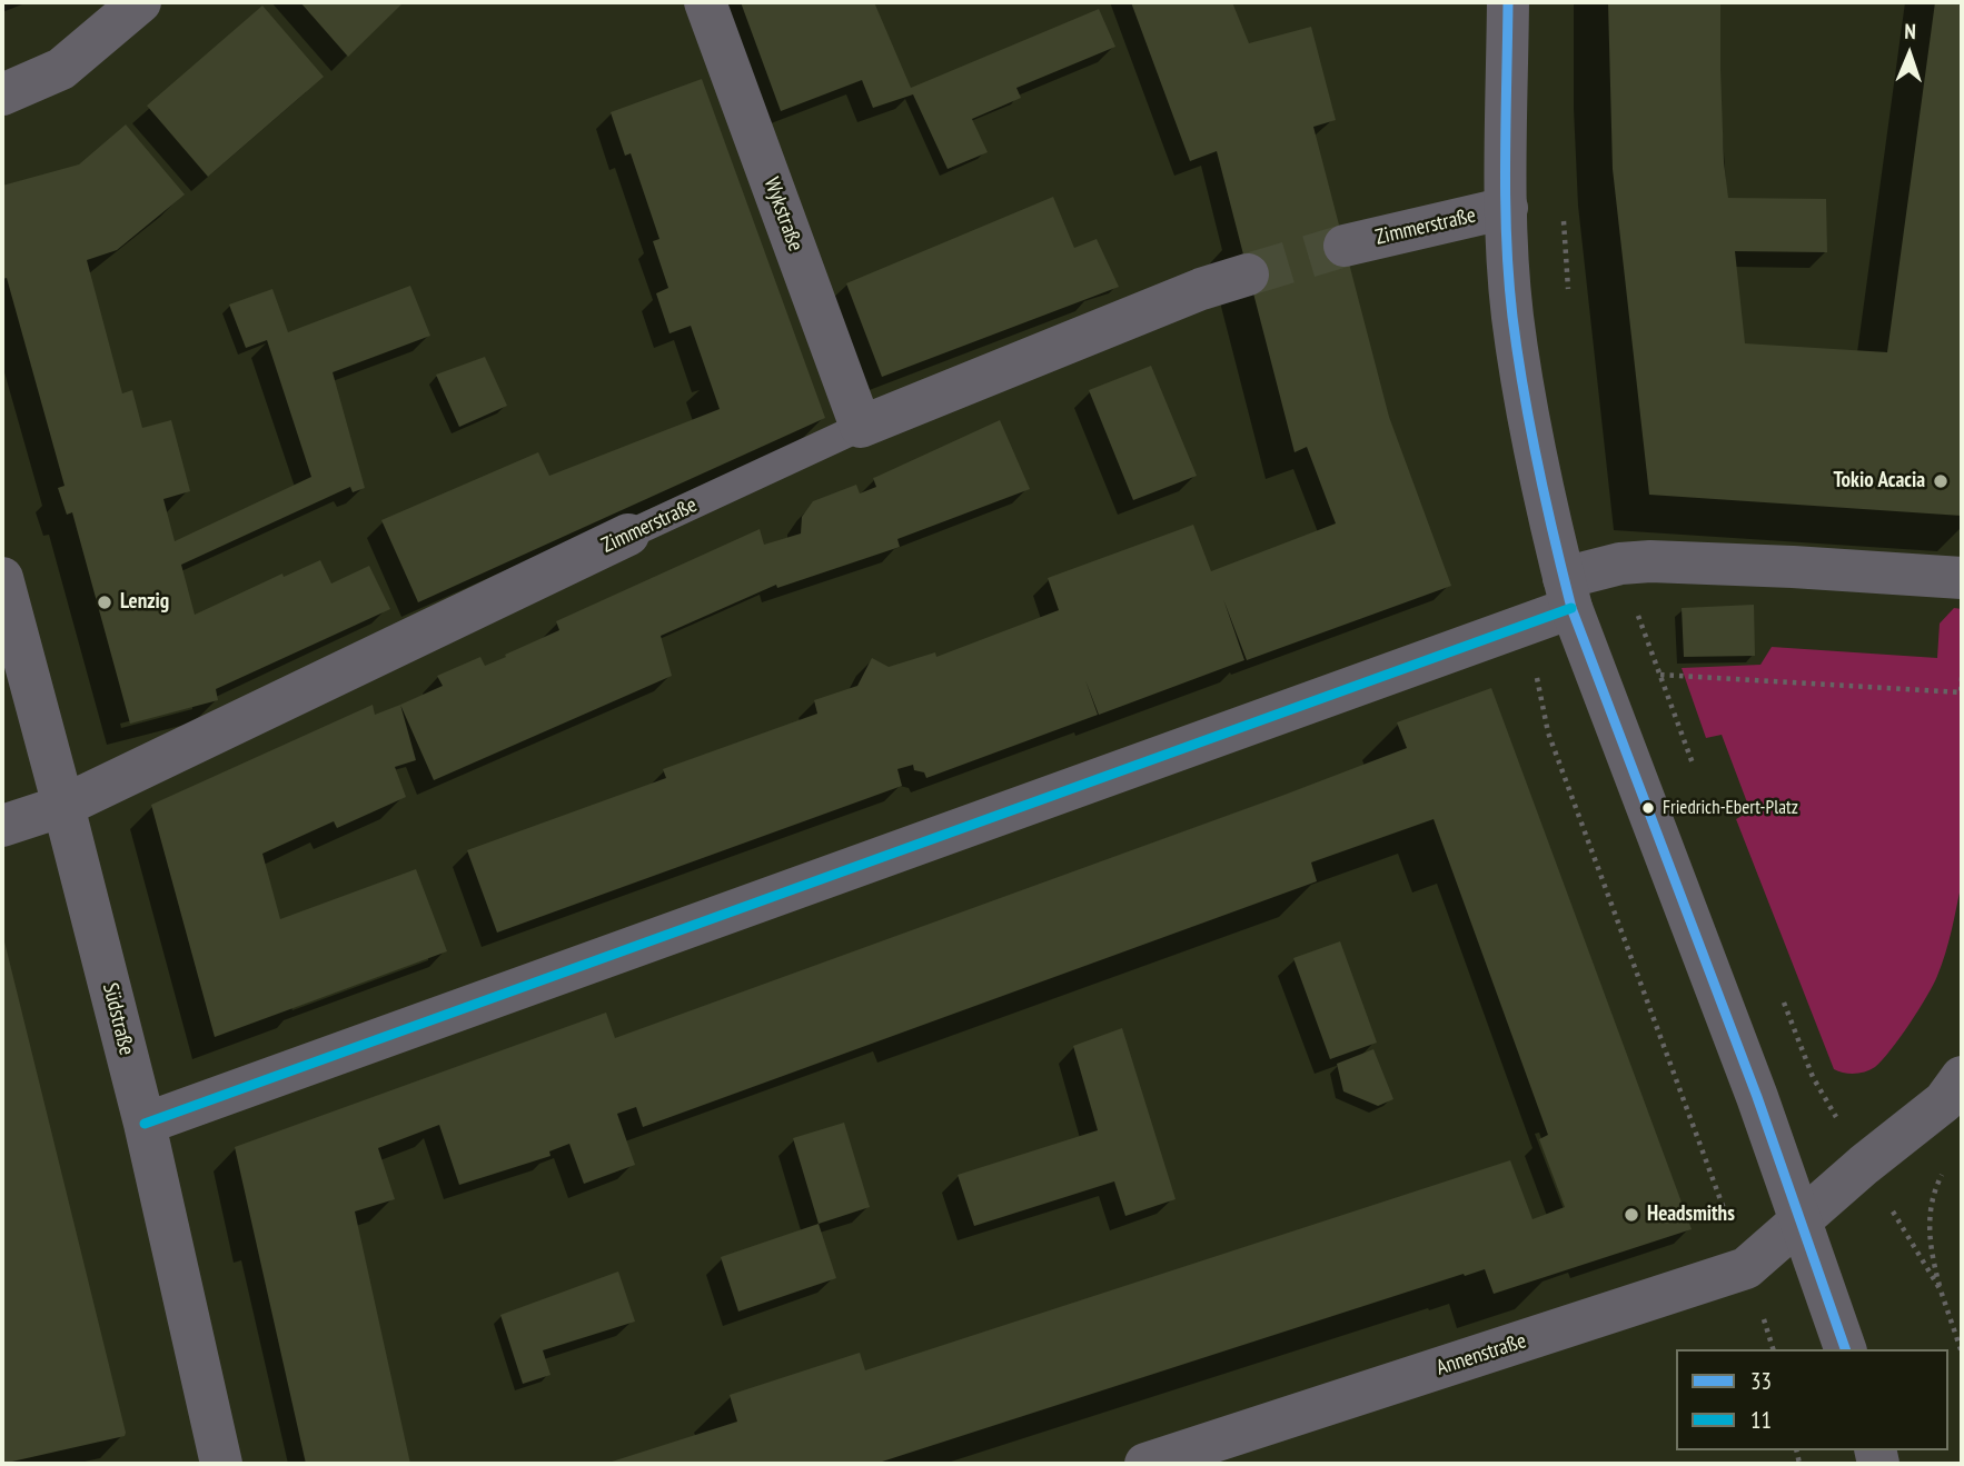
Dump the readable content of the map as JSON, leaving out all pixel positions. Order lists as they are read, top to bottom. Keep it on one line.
{"streets":{"street":["Wykstraße","Zimmerstraße","Südstraße","Annenstraße"]},"crossings":[["Wykstraße","Zimmerstraße"],["Zimmerstraße","Südstraße"]],"places":["Tokio Acacia","Lenzig","Friedrich-Ebert-Platz","Headsmiths"],"lines":["transit line 33","transit line 11"],"legend":["33","11"],"north":"top"}
